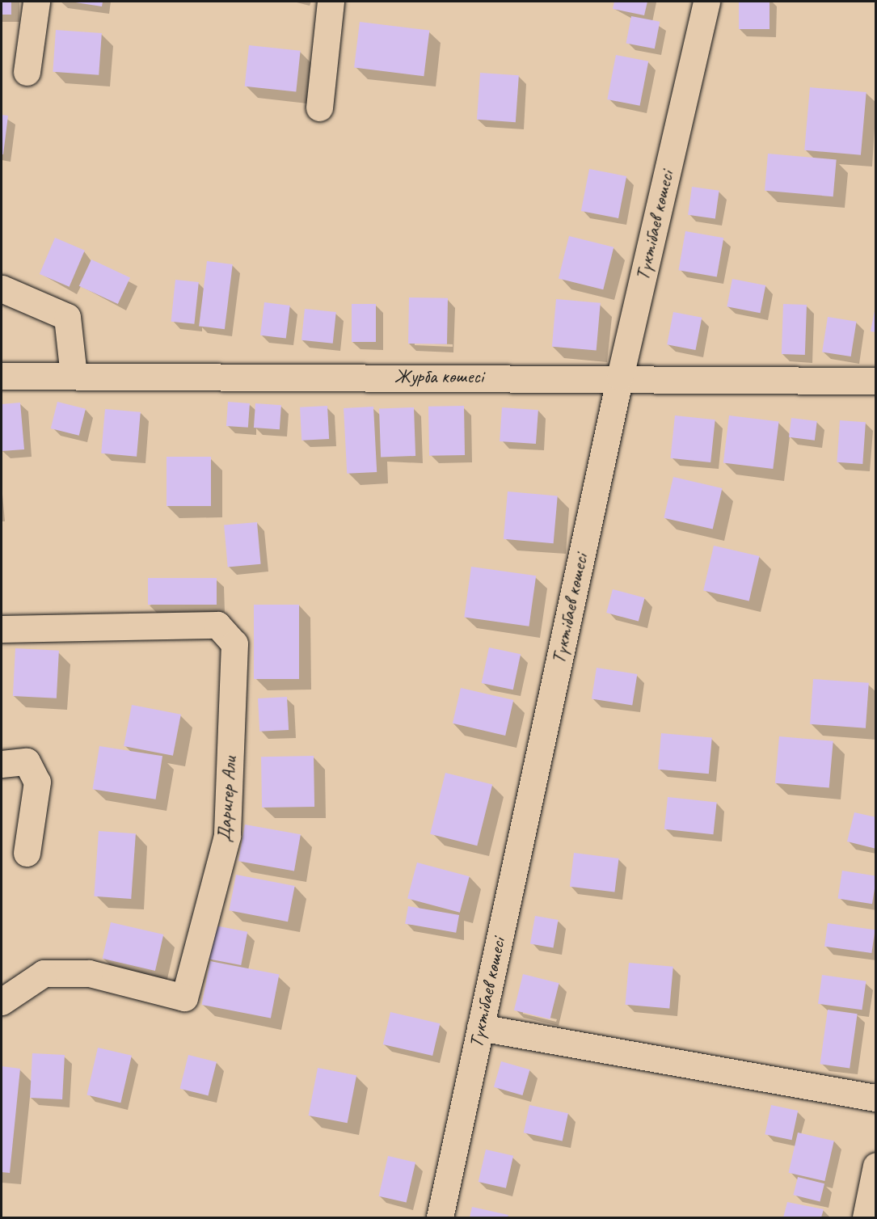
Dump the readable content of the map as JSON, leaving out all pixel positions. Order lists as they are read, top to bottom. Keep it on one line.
{"streets":{"street":["Түктібаев көшесі","Журба көшесі","Даригер Али"]},"crossings":[["Түктібаев көшесі","Журба көшесі"]]}
